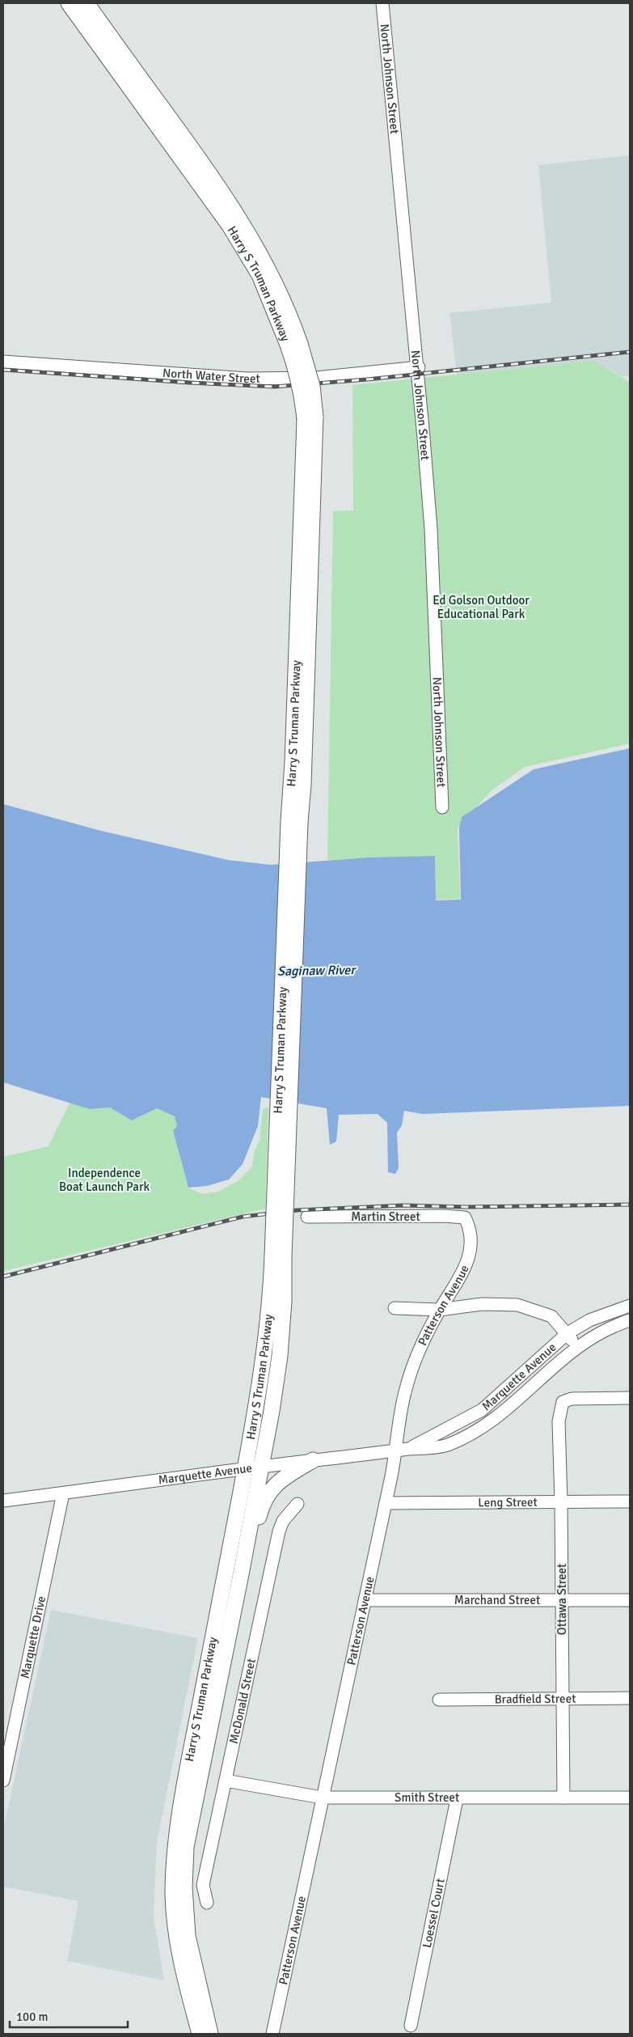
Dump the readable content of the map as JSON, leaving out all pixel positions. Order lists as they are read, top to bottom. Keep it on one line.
{"streets":{"main road":["Harry S Truman Parkway"],"street":["North Johnson Street","North Water Street","Martin Street","Patterson Avenue","Marquette Avenue","Leng Street","Marchand Street","Ottawa Street","Marquette Drive","Bradfield Street","McDonald Street","Smith Street","Loessel Court"]},"crossings":[["North Johnson Street","North Water Street"],["Harry S Truman Parkway","Marquette Avenue"],["Martin Street","Patterson Avenue"],["Patterson Avenue","Marquette Avenue"],["Patterson Avenue","Leng Street"],["Patterson Avenue","Marchand Street"],["Patterson Avenue","Smith Street"],["Marquette Avenue","Marquette Drive"],["Leng Street","Ottawa Street"],["Marchand Street","Ottawa Street"],["Ottawa Street","Bradfield Street"],["Ottawa Street","Smith Street"],["McDonald Street","Smith Street"],["Smith Street","Loessel Court"]],"water":["Saginaw River"],"parks":["Ed Golson Outdoor Educational Park","Independence Boat Launch Park"],"scale_bar":"100 m"}
